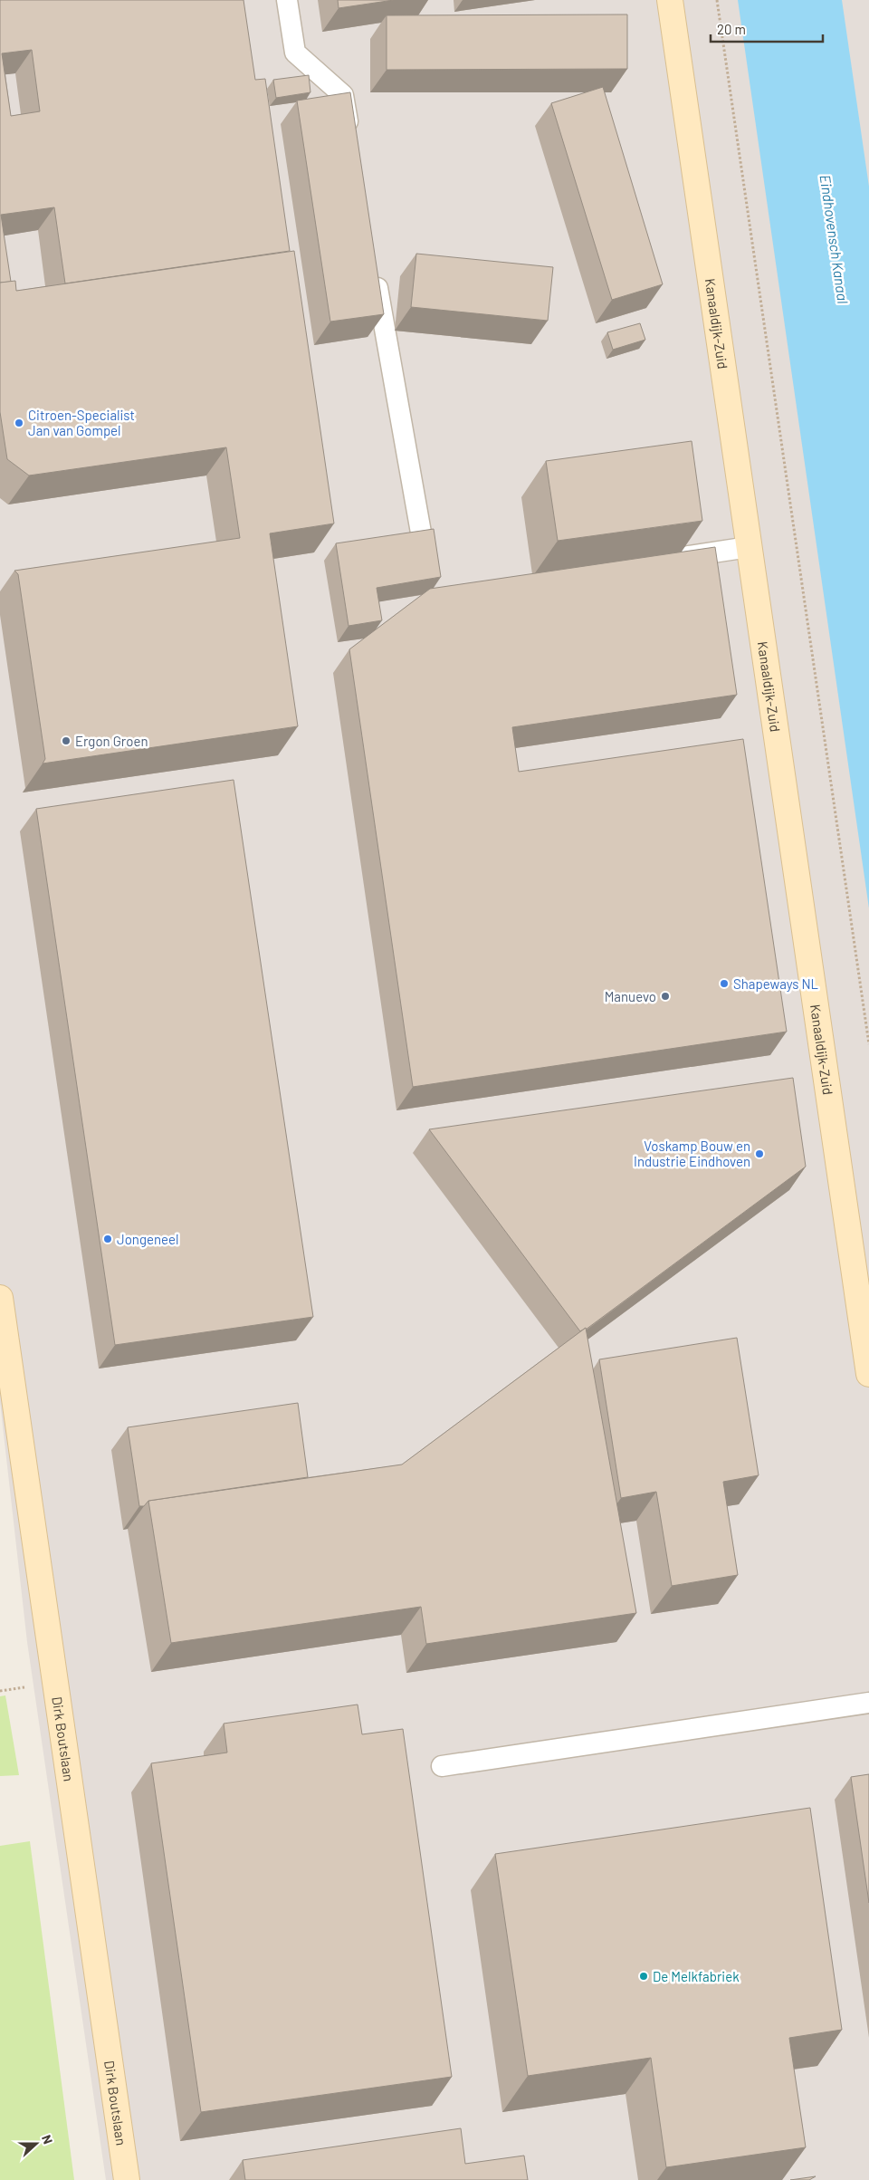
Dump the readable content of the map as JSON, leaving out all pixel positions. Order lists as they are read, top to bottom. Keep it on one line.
{"streets":{"street":["Kanaaldijk-Zuid","Dirk Boutslaan"]},"water":["Eindhovensch Kanaal"],"places":["Citroen-Specialist Jan van Gompel","Ergon Groen","Shapeways NL","Manuevo","Voskamp Bouw en Industrie Eindhoven","Jongeneel","De Melkfabriek"],"scale_bar":"20 m","north":"right"}
